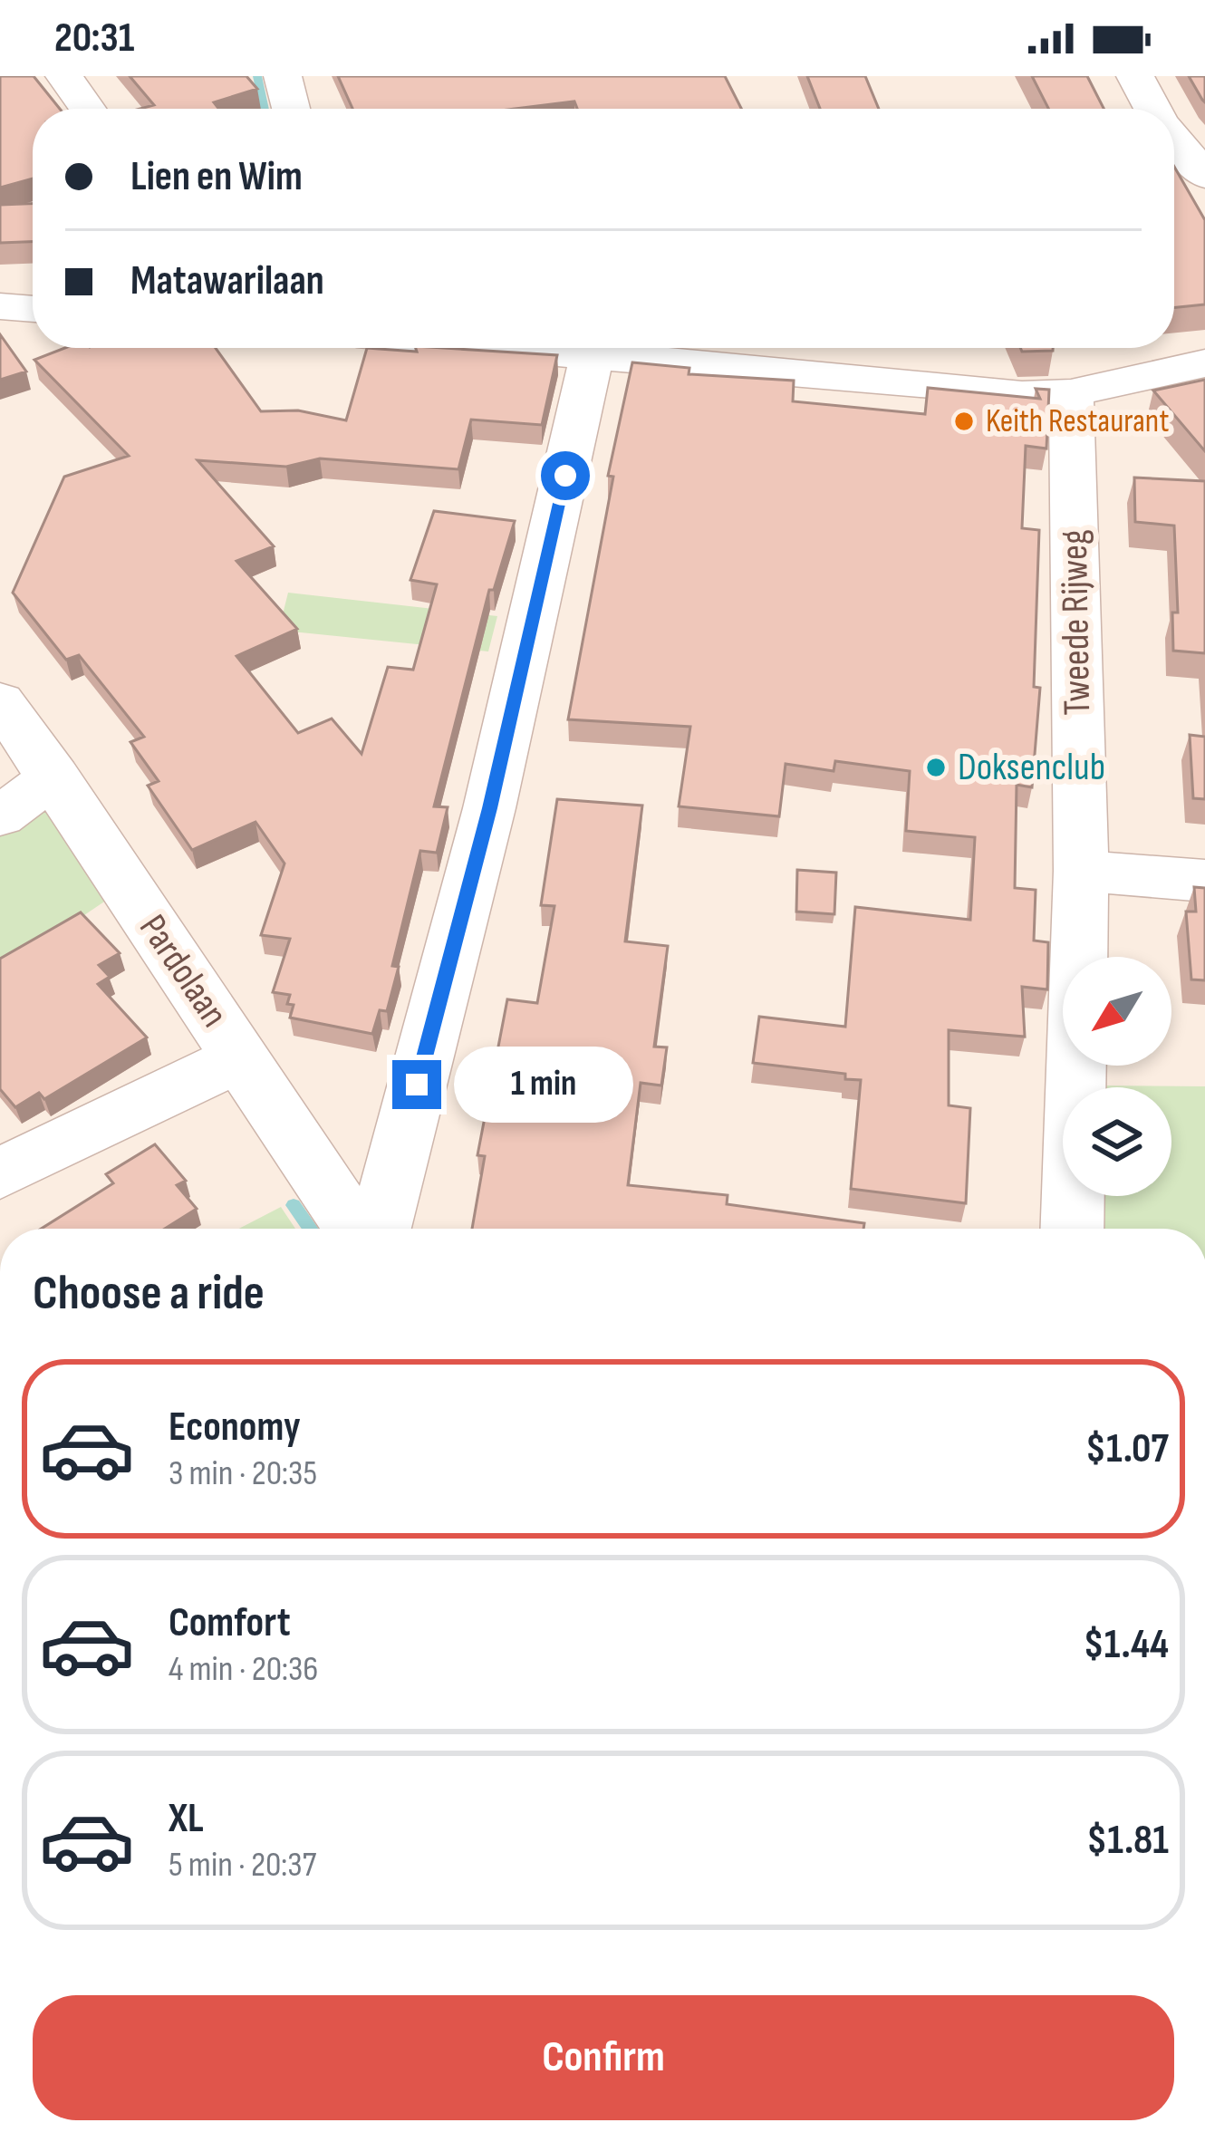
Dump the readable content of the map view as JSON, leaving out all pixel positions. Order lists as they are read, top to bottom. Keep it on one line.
{"streets":{"street":["Tweede Rijweg","Pardolaan"]},"places":["Keith Restaurant","Doksenclub"],"north":"bottom left","page":{"status":"20:31","banner":["Lien en Wim","Matawarilaan"],"bubble":"1 min","heading":"Choose a ride","list":[{"name":"Economy","note":"3 min · 20:35","value":"$1.07"},{"name":"Comfort","note":"4 min · 20:36","value":"$1.44"},{"name":"XL","note":"5 min · 20:37","value":"$1.81"}],"buttons":"Confirm"}}
